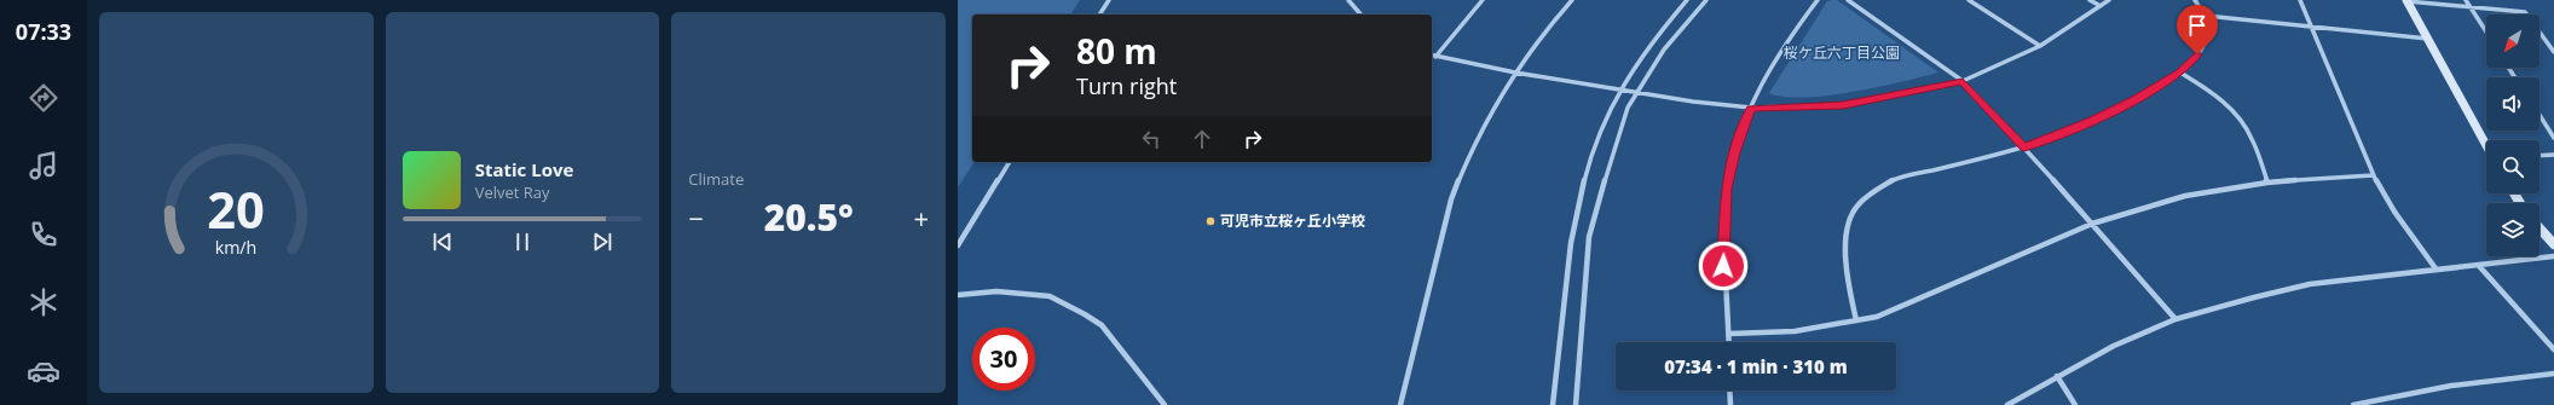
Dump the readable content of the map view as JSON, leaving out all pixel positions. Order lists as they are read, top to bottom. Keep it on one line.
{"parks":["桜ケ丘六丁目公園"],"places":["可児市立桜ヶ丘小学校"],"north":"bottom left","page":{"tabs":"07:33","tile":"Climate","turn":["80 m","Turn right"],"song":["Static Love","Velvet Ray"],"heat":["−","20.5°","+"],"limit":"30","trip":"07:34 · 1 min · 310 m","gauge":["20","km/h"]}}
